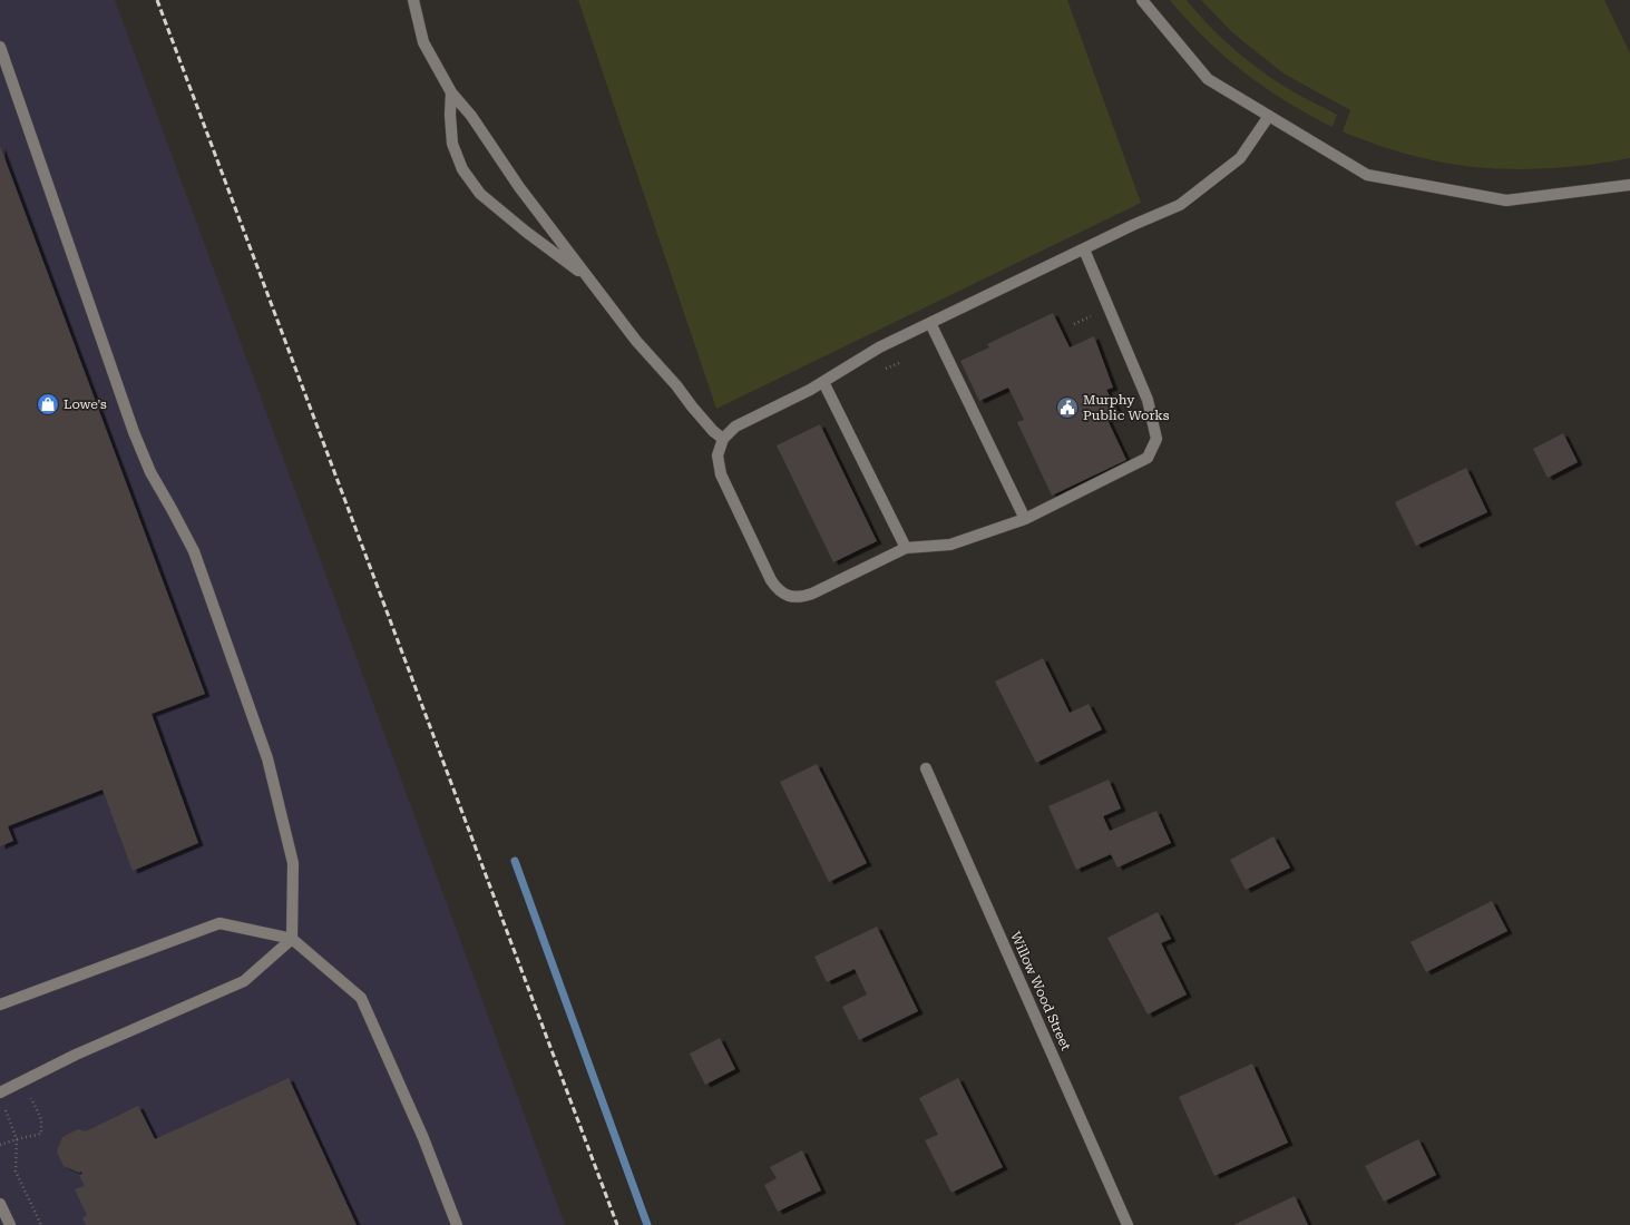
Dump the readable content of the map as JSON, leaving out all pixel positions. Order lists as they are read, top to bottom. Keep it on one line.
{"streets":{"street":["Willow Wood Street"]},"places":{"shop":["Lowe's"],"public building":["Murphy Public Works"]}}
